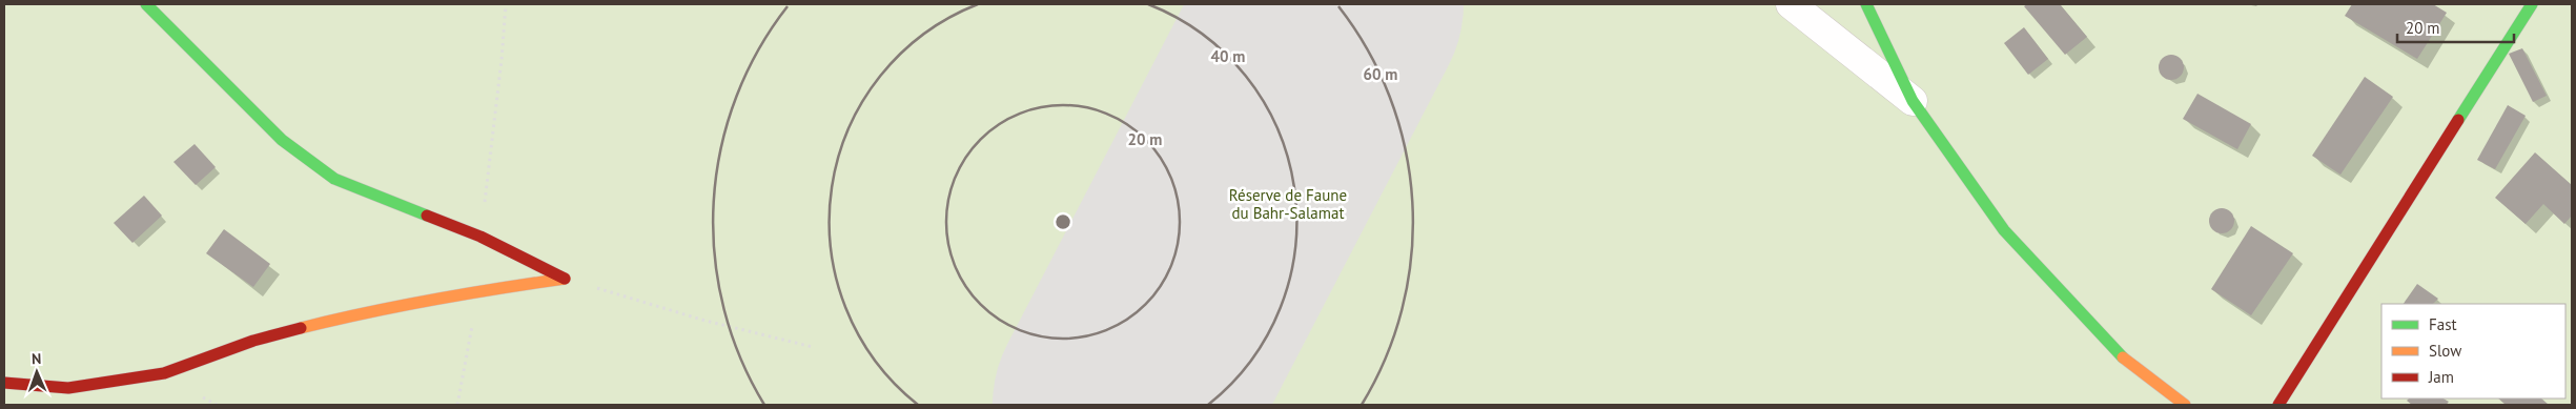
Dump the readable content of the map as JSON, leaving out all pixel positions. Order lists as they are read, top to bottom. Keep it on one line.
{"parks":["Réserve de Faune du Bahr-Salamat"],"legend":["Fast","Slow","Jam"],"scale_bar":"20 m","north":"top","rings":["40 m","60 m","20 m"]}
